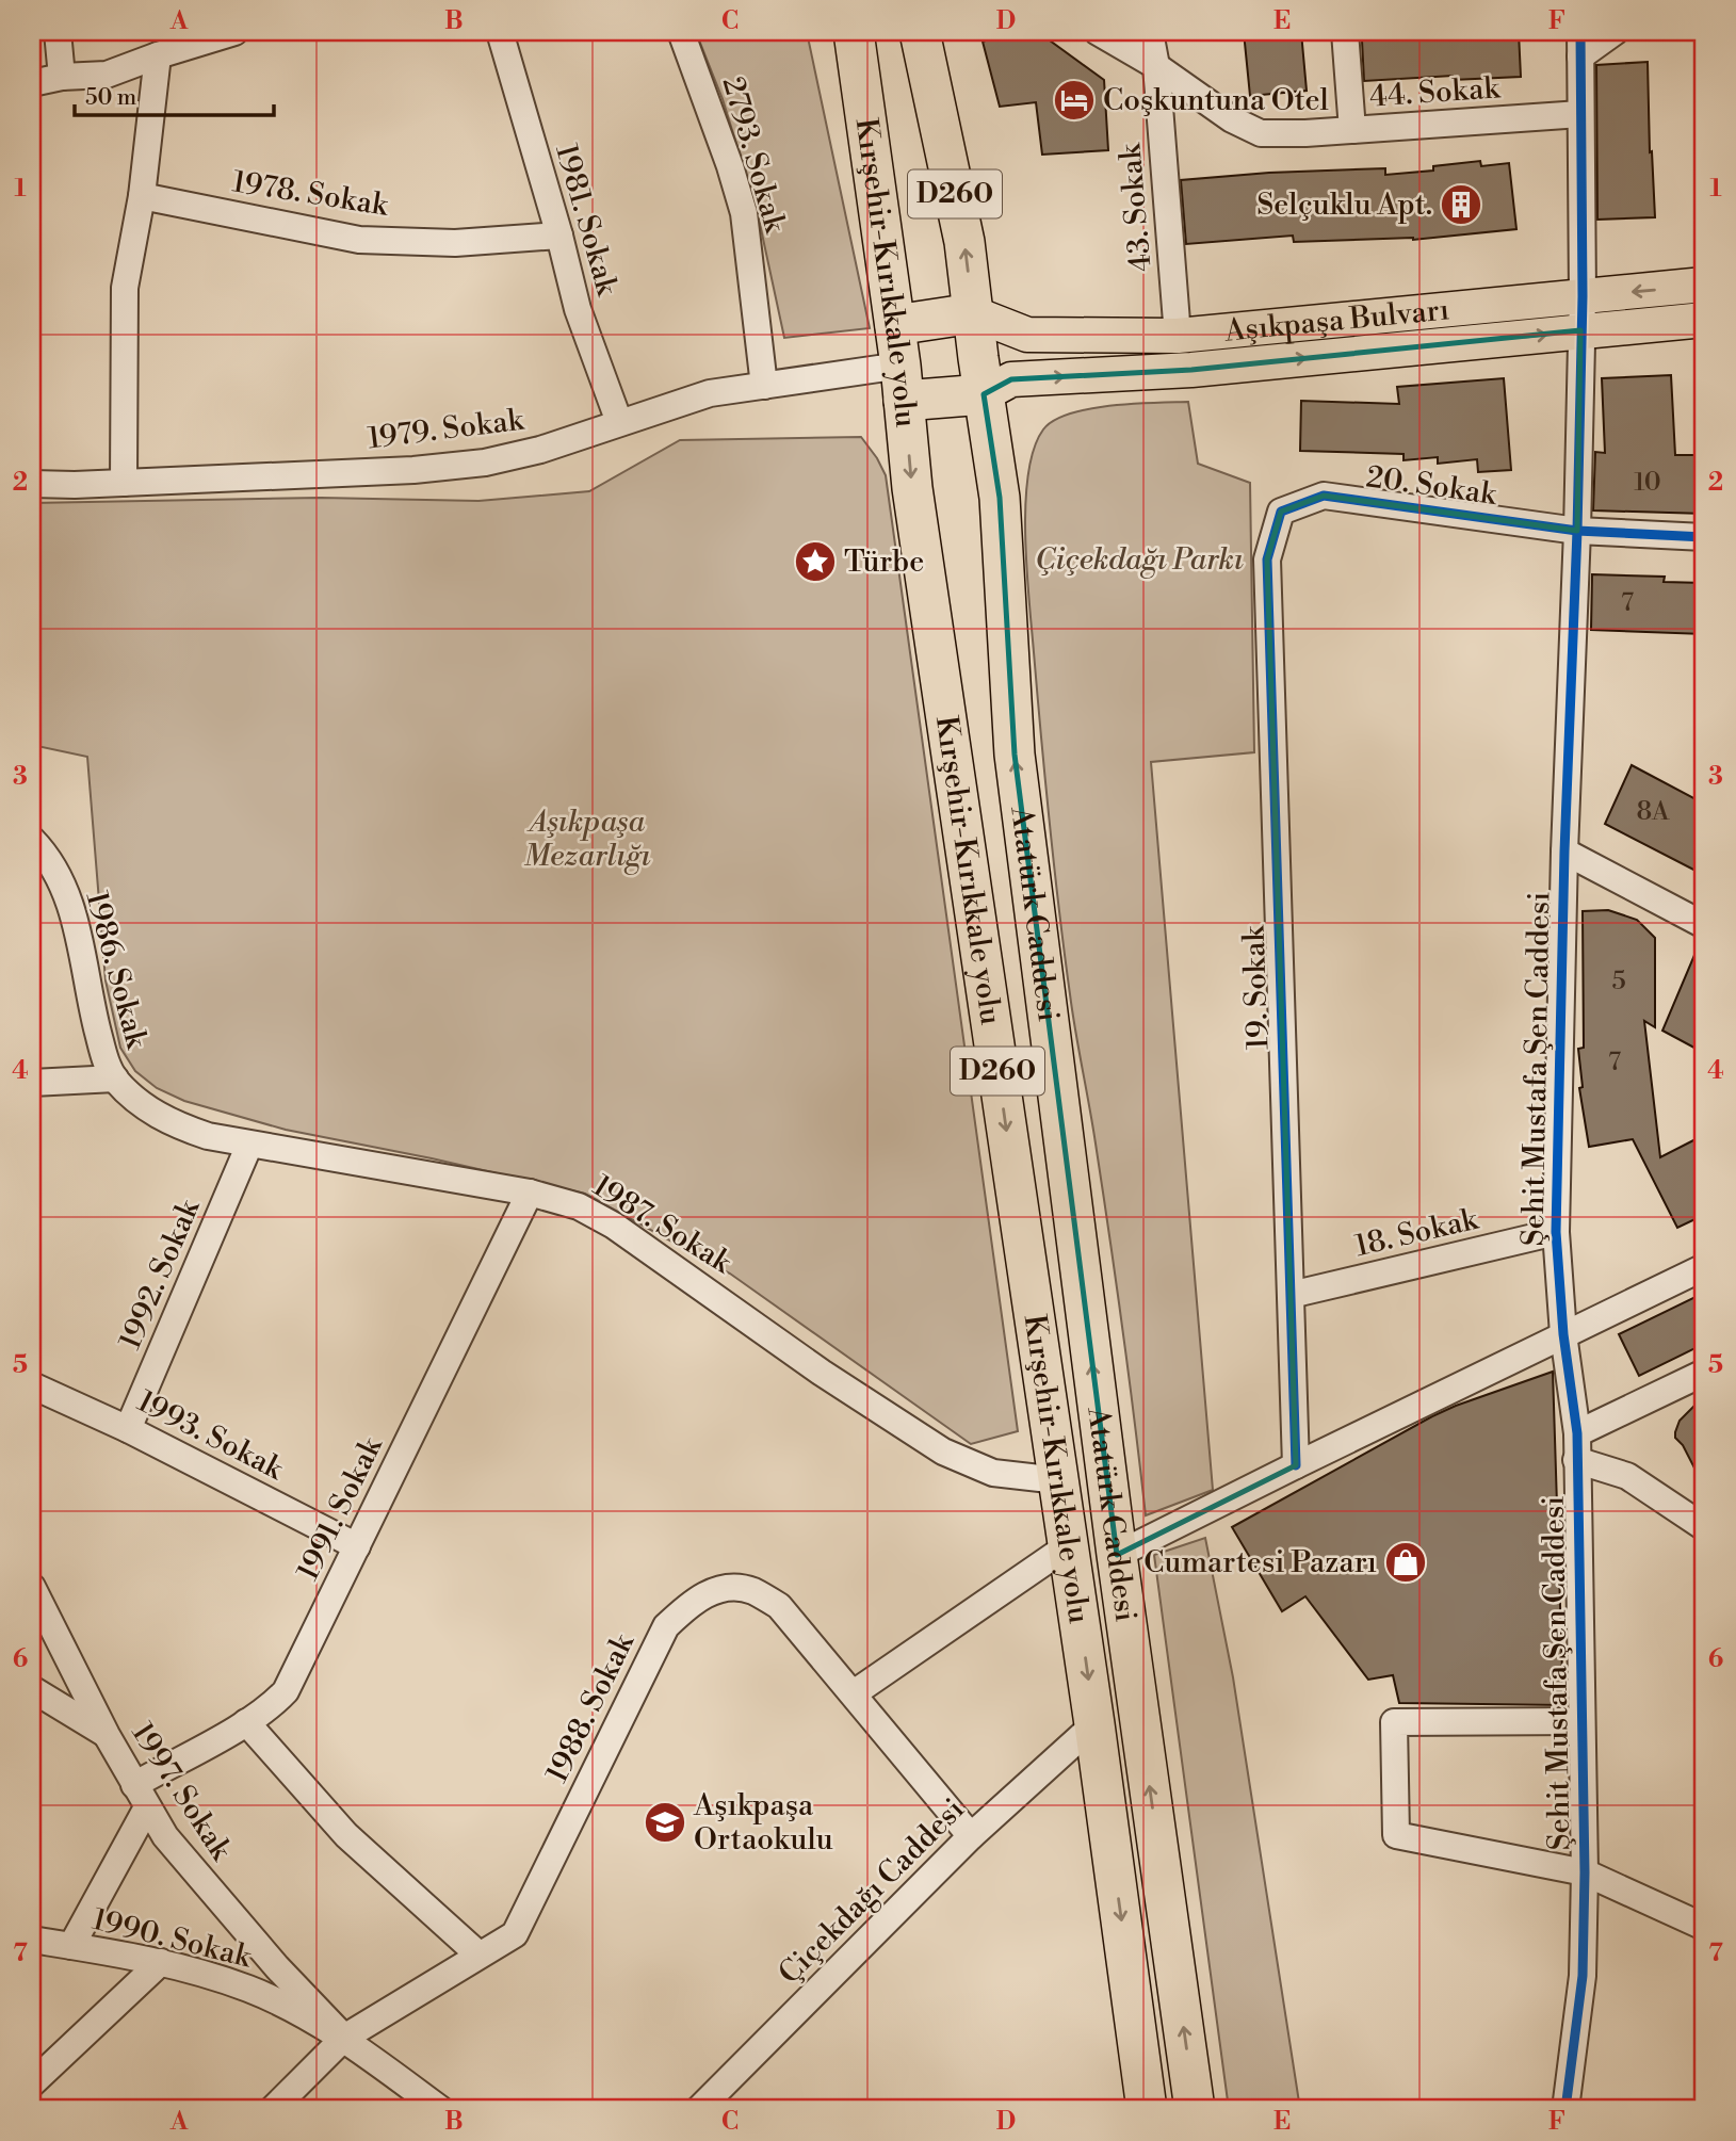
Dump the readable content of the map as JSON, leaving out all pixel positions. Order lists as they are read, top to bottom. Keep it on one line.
{"streets":{"highway":["D260","Kırşehir-Kırıkkale yolu","Atatürk Caddesi"],"main road":["Aşıkpaşa Bulvarı"],"street":["44. Sokak","2793. Sokak","1978. Sokak","43. Sokak","1981. Sokak","1979. Sokak","20. Sokak","1986. Sokak","19. Sokak","Şehit Mustafa Şen Caddesi","1987. Sokak","18. Sokak","1992. Sokak","1993. Sokak","1991. Sokak","1988. Sokak","1997. Sokak","Çiçekdağı Caddesi","1990. Sokak"]},"crossings":[["44. Sokak","43. Sokak"],["44. Sokak","Şehit Mustafa Şen Caddesi"],["2793. Sokak","1979. Sokak"],["1978. Sokak","1981. Sokak"],["43. Sokak","Aşıkpaşa Bulvarı"],["1981. Sokak","1979. Sokak"],["Kırşehir-Kırıkkale yolu","1979. Sokak"],["Kırşehir-Kırıkkale yolu","1987. Sokak"],["Kırşehir-Kırıkkale yolu","Çiçekdağı Caddesi"],["Aşıkpaşa Bulvarı","Atatürk Caddesi"],["Aşıkpaşa Bulvarı","Şehit Mustafa Şen Caddesi"],["20. Sokak","19. Sokak"],["20. Sokak","Şehit Mustafa Şen Caddesi"],["1986. Sokak","1987. Sokak"],["19. Sokak","18. Sokak"],["Şehit Mustafa Şen Caddesi","18. Sokak"],["1987. Sokak","1992. Sokak"],["1987. Sokak","1991. Sokak"],["1992. Sokak","1993. Sokak"],["1993. Sokak","1991. Sokak"],["1991. Sokak","1997. Sokak"],["1988. Sokak","1997. Sokak"],["1988. Sokak","Çiçekdağı Caddesi"],["1988. Sokak","1990. Sokak"],["1997. Sokak","1990. Sokak"]],"one_way":["Kırşehir-Kırıkkale yolu","Atatürk Caddesi"],"parks":["Çiçekdağı Parkı","Aşıkpaşa Mezarlığı"],"places":{"hotel":["Coşkuntuna Otel"],"building":["Selçuklu Apt."],"place":["Türbe"],"shop":["Cumartesi Pazarı"],"school or university":["Aşıkpaşa Ortaokulu"]},"house_numbers":["10","7","8A","5","7"],"scale_bar":"50 m","grid":{"columns":["A","B","C","D","E","F"],"rows":["1","2","3","4","5","6","7"]}}
